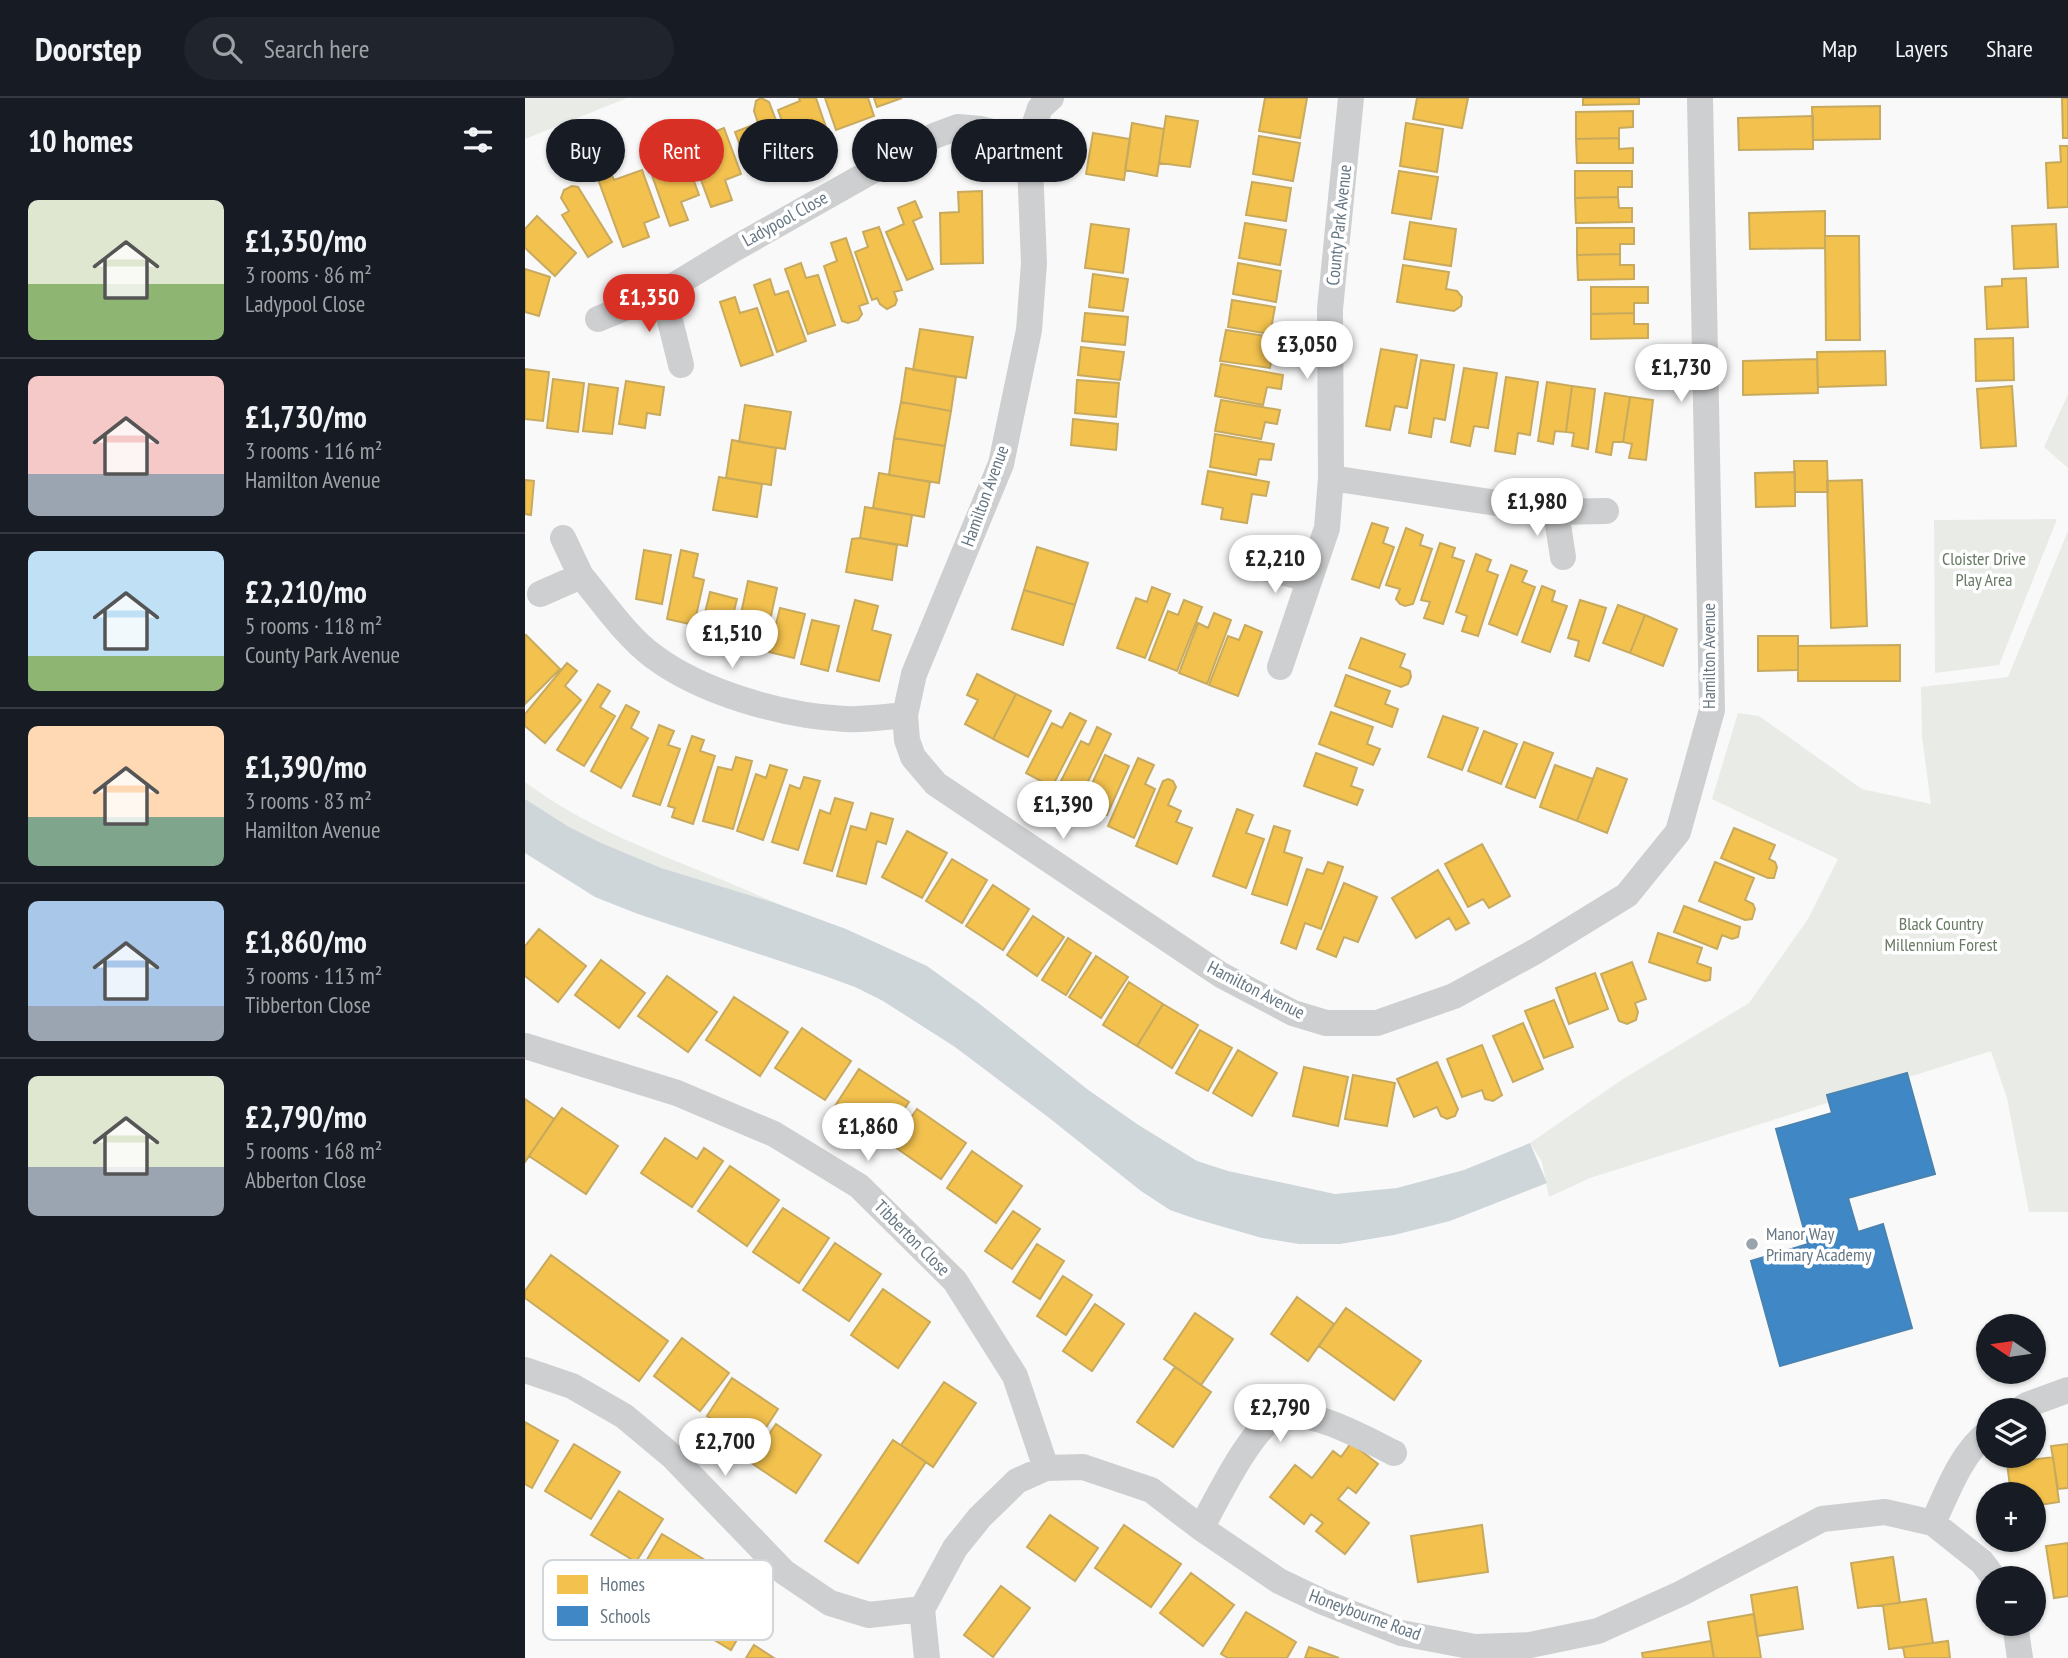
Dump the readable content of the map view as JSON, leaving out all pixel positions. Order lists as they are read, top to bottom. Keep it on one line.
{"streets":{"street":["Ladypool Close","County Park Avenue","Hamilton Avenue","Tibberton Close","Honeybourne Road"]},"crossings":[["Tibberton Close","Honeybourne Road"]],"parks":["Cloister Drive Play Area","Black Country Millennium Forest"],"places":["Manor Way Primary Academy"],"legend":["Homes","Schools"],"north":"left","page":{"header":"Doorstep","search":"Search here","nav":["Map","Layers","Share"],"heading":"10 homes","chip":["Buy","Rent","Filters","New","Apartment"],"list":[{"name":"£1,350/mo","note":"3 rooms · 86 m² · Ladypool Close"},{"name":"£1,730/mo","note":"3 rooms · 116 m² · Hamilton Avenue"},{"name":"£2,210/mo","note":"5 rooms · 118 m² · County Park Avenue"},{"name":"£1,390/mo","note":"3 rooms · 83 m² · Hamilton Avenue"},{"name":"£1,860/mo","note":"3 rooms · 113 m² · Tibberton Close"},{"name":"£2,790/mo","note":"5 rooms · 168 m² · Abberton Close"}],"price":["£1,350","£3,050","£1,730","£1,980","£2,210","£1,510","£1,390","£1,860","£2,790","£2,700"],"map_buttons":["+","−"]}}
